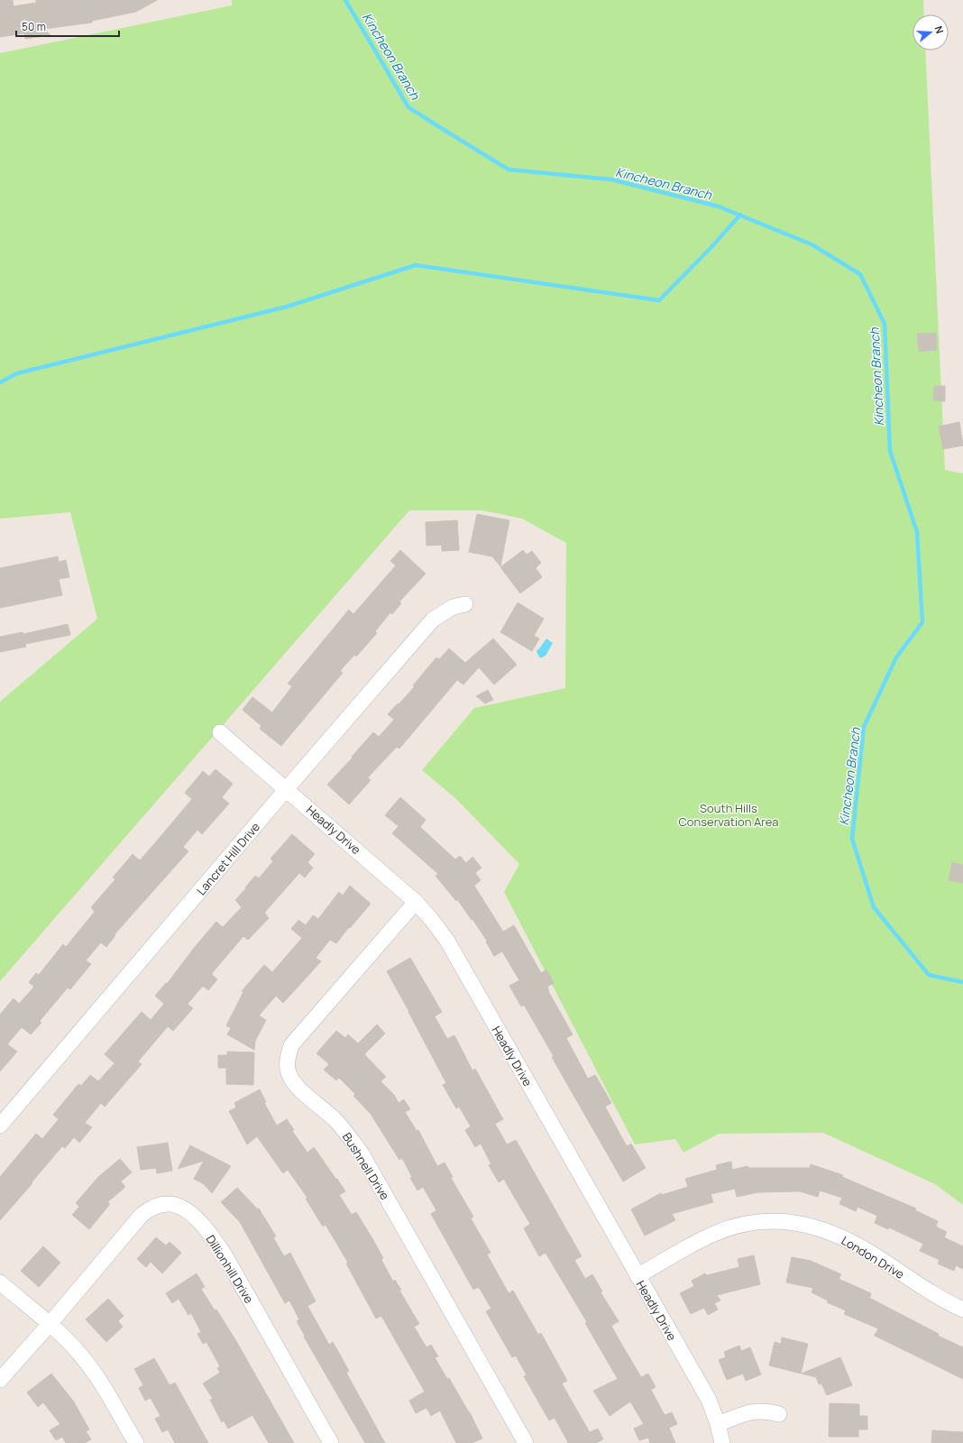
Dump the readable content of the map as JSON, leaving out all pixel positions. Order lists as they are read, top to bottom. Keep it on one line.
{"streets":{"street":["Headly Drive","Lancret Hill Drive","Bushnell Drive","London Drive","Dillionhill Drive"]},"crossings":[["Headly Drive","Lancret Hill Drive"],["Headly Drive","Bushnell Drive"],["Headly Drive","London Drive"]],"water":["Kincheon Branch"],"parks":["South Hills Conservation Area"],"scale_bar":"50 m","north":"right"}
